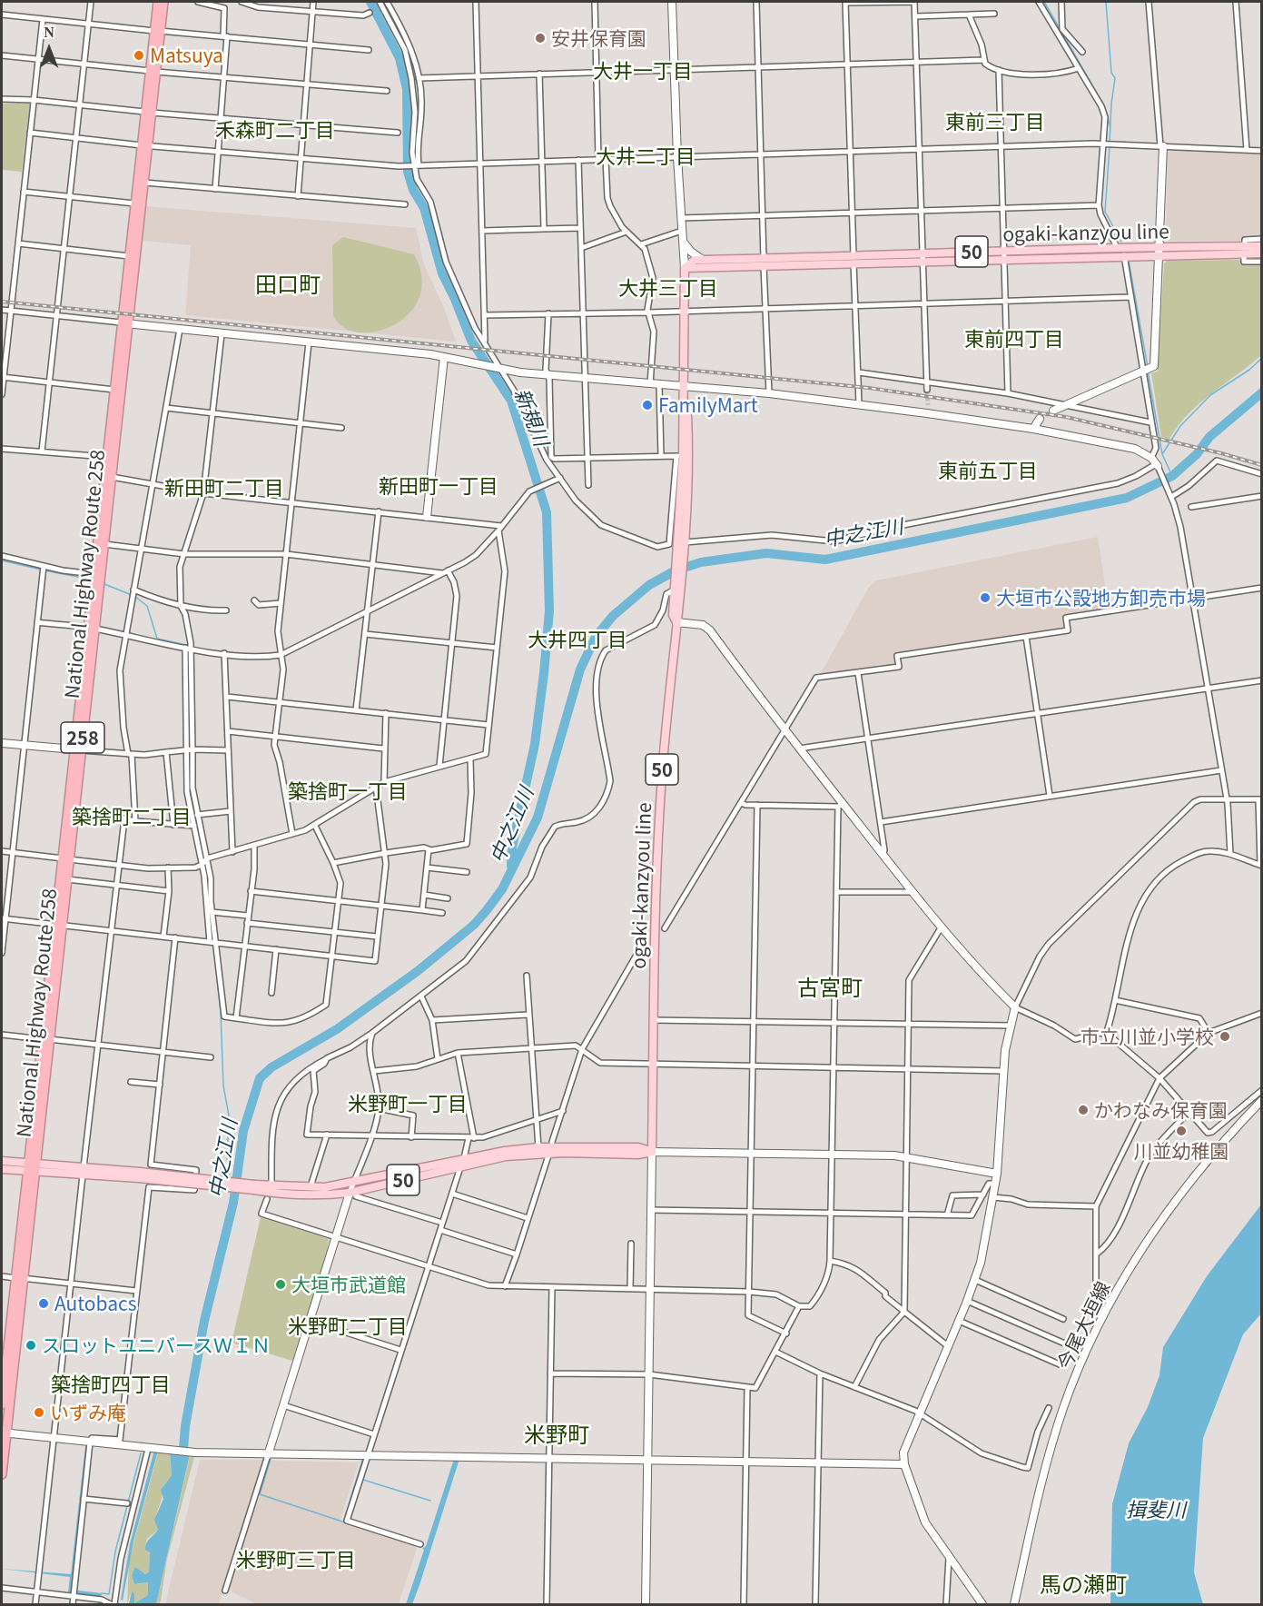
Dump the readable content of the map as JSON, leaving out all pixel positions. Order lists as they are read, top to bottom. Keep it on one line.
{"streets":{"highway":["National Highway Route 258","258"],"main road":["ogaki-kanzyou line","50"],"street":["今尾大垣線"]},"crossings":[["ogaki-kanzyou line","50"],["50","National Highway Route 258"]],"districts":["大井一丁目","東前三丁目","禾森町二丁目","大井二丁目","田口町","大井三丁目","東前四丁目","東前五丁目","新田町一丁目","新田町二丁目","大井四丁目","築捨町一丁目","築捨町二丁目","古宮町","米野町一丁目","米野町二丁目","築捨町四丁目","米野町","米野町三丁目","馬の瀬町"],"water":["新規川","中之江川","揖斐川"],"places":["安井保育園","Matsuya","FamilyMart","大垣市公設地方卸売市場","市立川並小学校","かわなみ保育園","川並幼稚園","大垣市武道館","Autobacs","スロットユニバースＷＩＮ","いずみ庵"],"north":"top"}
